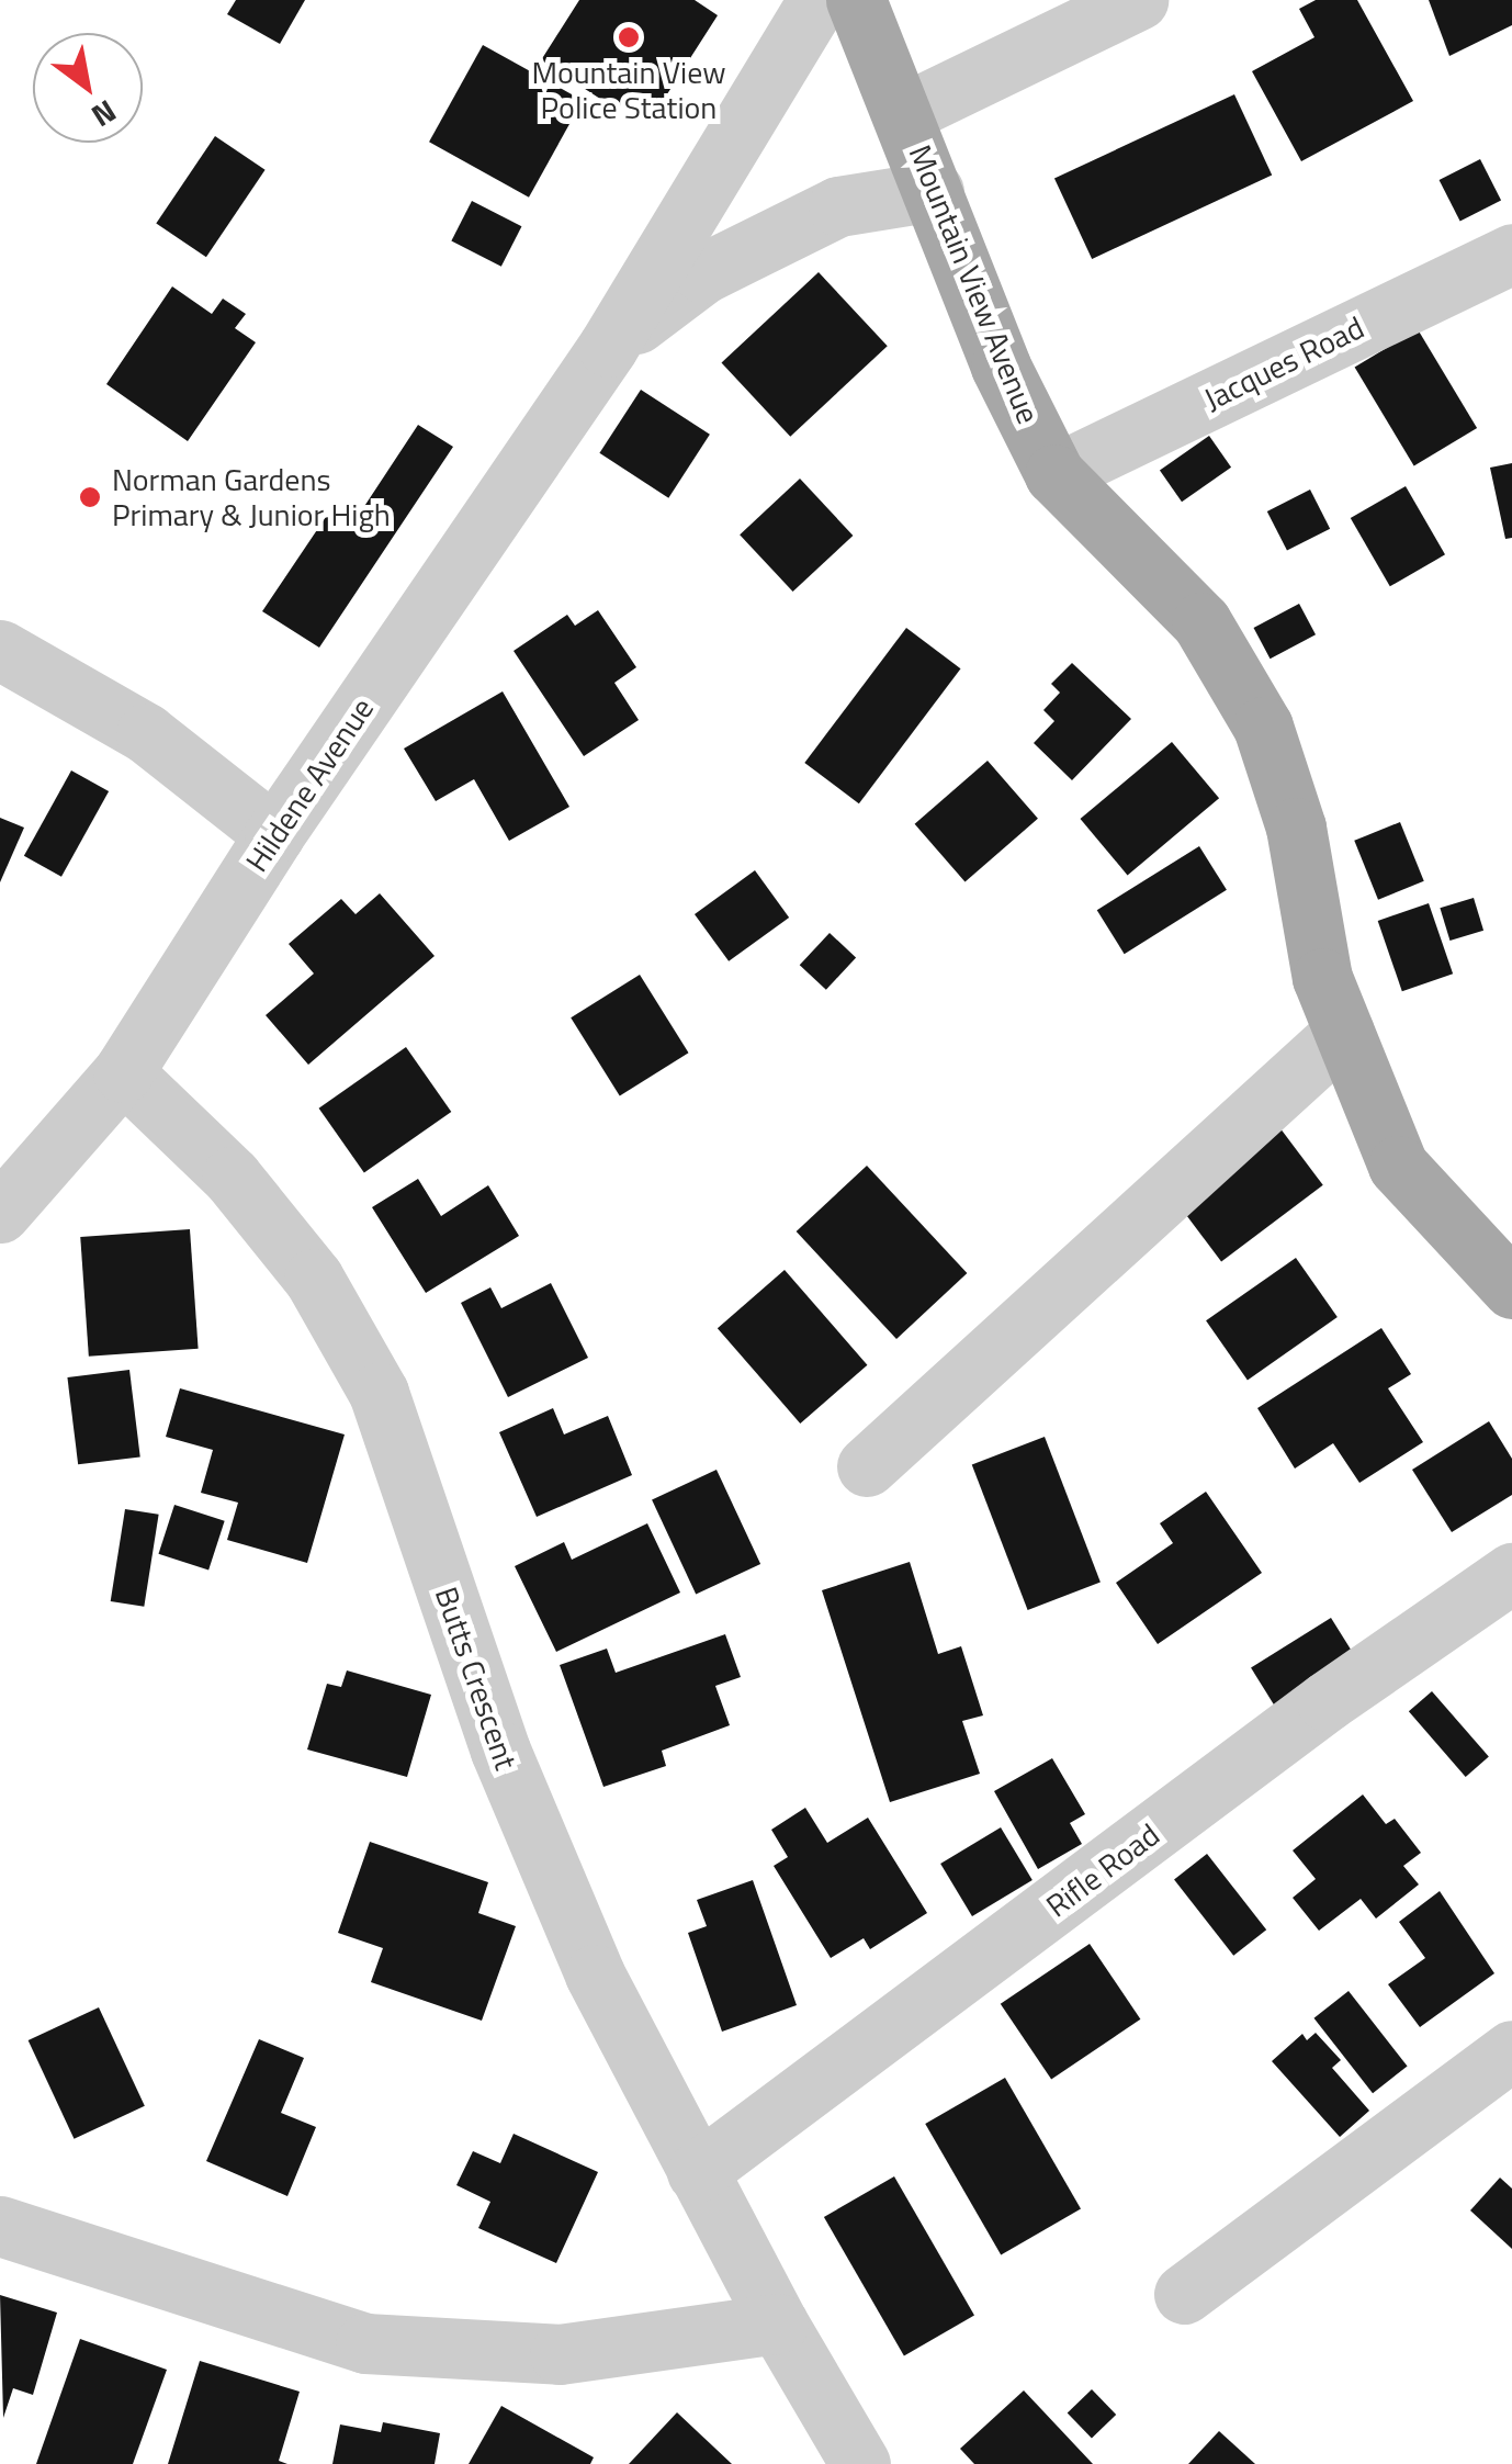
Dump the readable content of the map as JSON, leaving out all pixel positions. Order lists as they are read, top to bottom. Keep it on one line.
{"streets":{"main road":["Mountain View Avenue"],"street":["Jacques Road","Hildene Avenue","Butts Crescent","Rifle Road"]},"crossings":[["Mountain View Avenue","Jacques Road"],["Mountain View Avenue","Hildene Avenue"],["Hildene Avenue","Butts Crescent"],["Butts Crescent","Rifle Road"]],"places":["Mountain View Police Station","Norman Gardens Primary & Junior High"],"north":"bottom right"}
